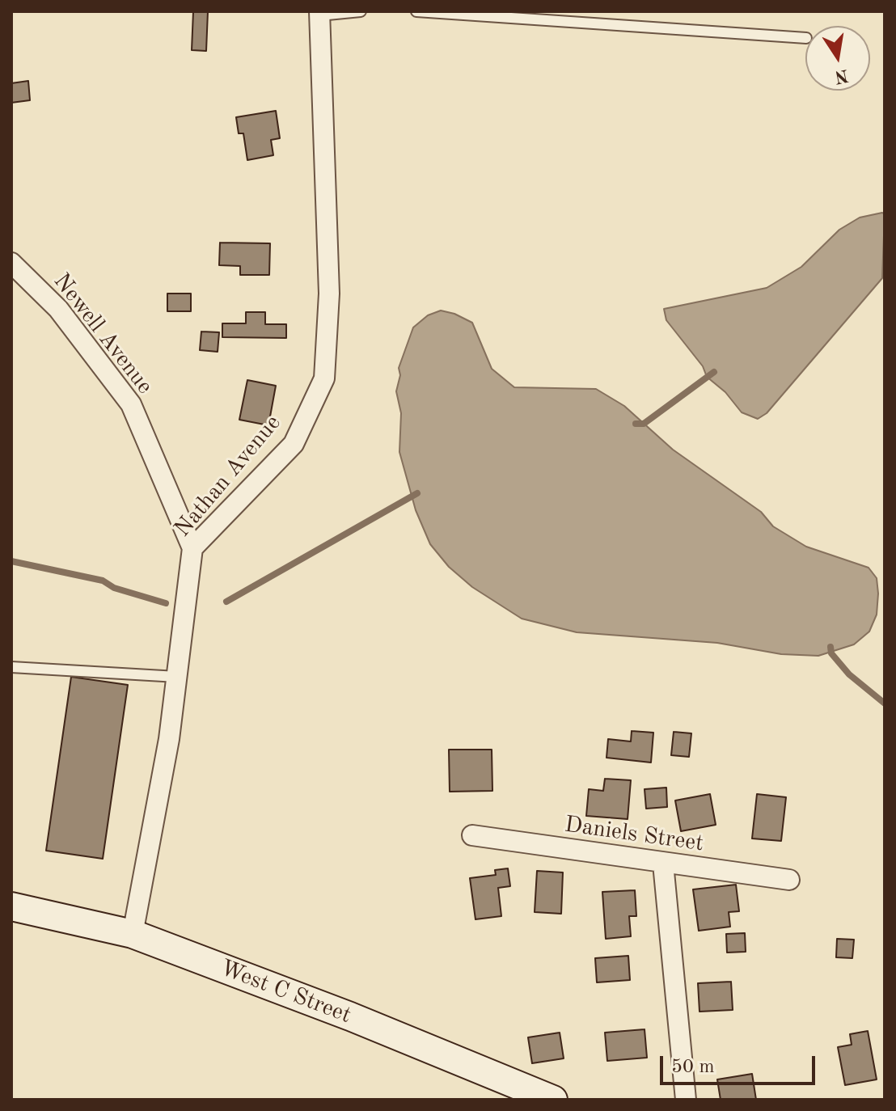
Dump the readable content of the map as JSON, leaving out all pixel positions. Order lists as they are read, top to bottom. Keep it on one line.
{"streets":{"main road":["West C Street"],"street":["Newell Avenue","Nathan Avenue","Daniels Street"]},"crossings":[["Newell Avenue","Nathan Avenue"],["Nathan Avenue","West C Street"]],"scale_bar":"50 m","north":"bottom"}
